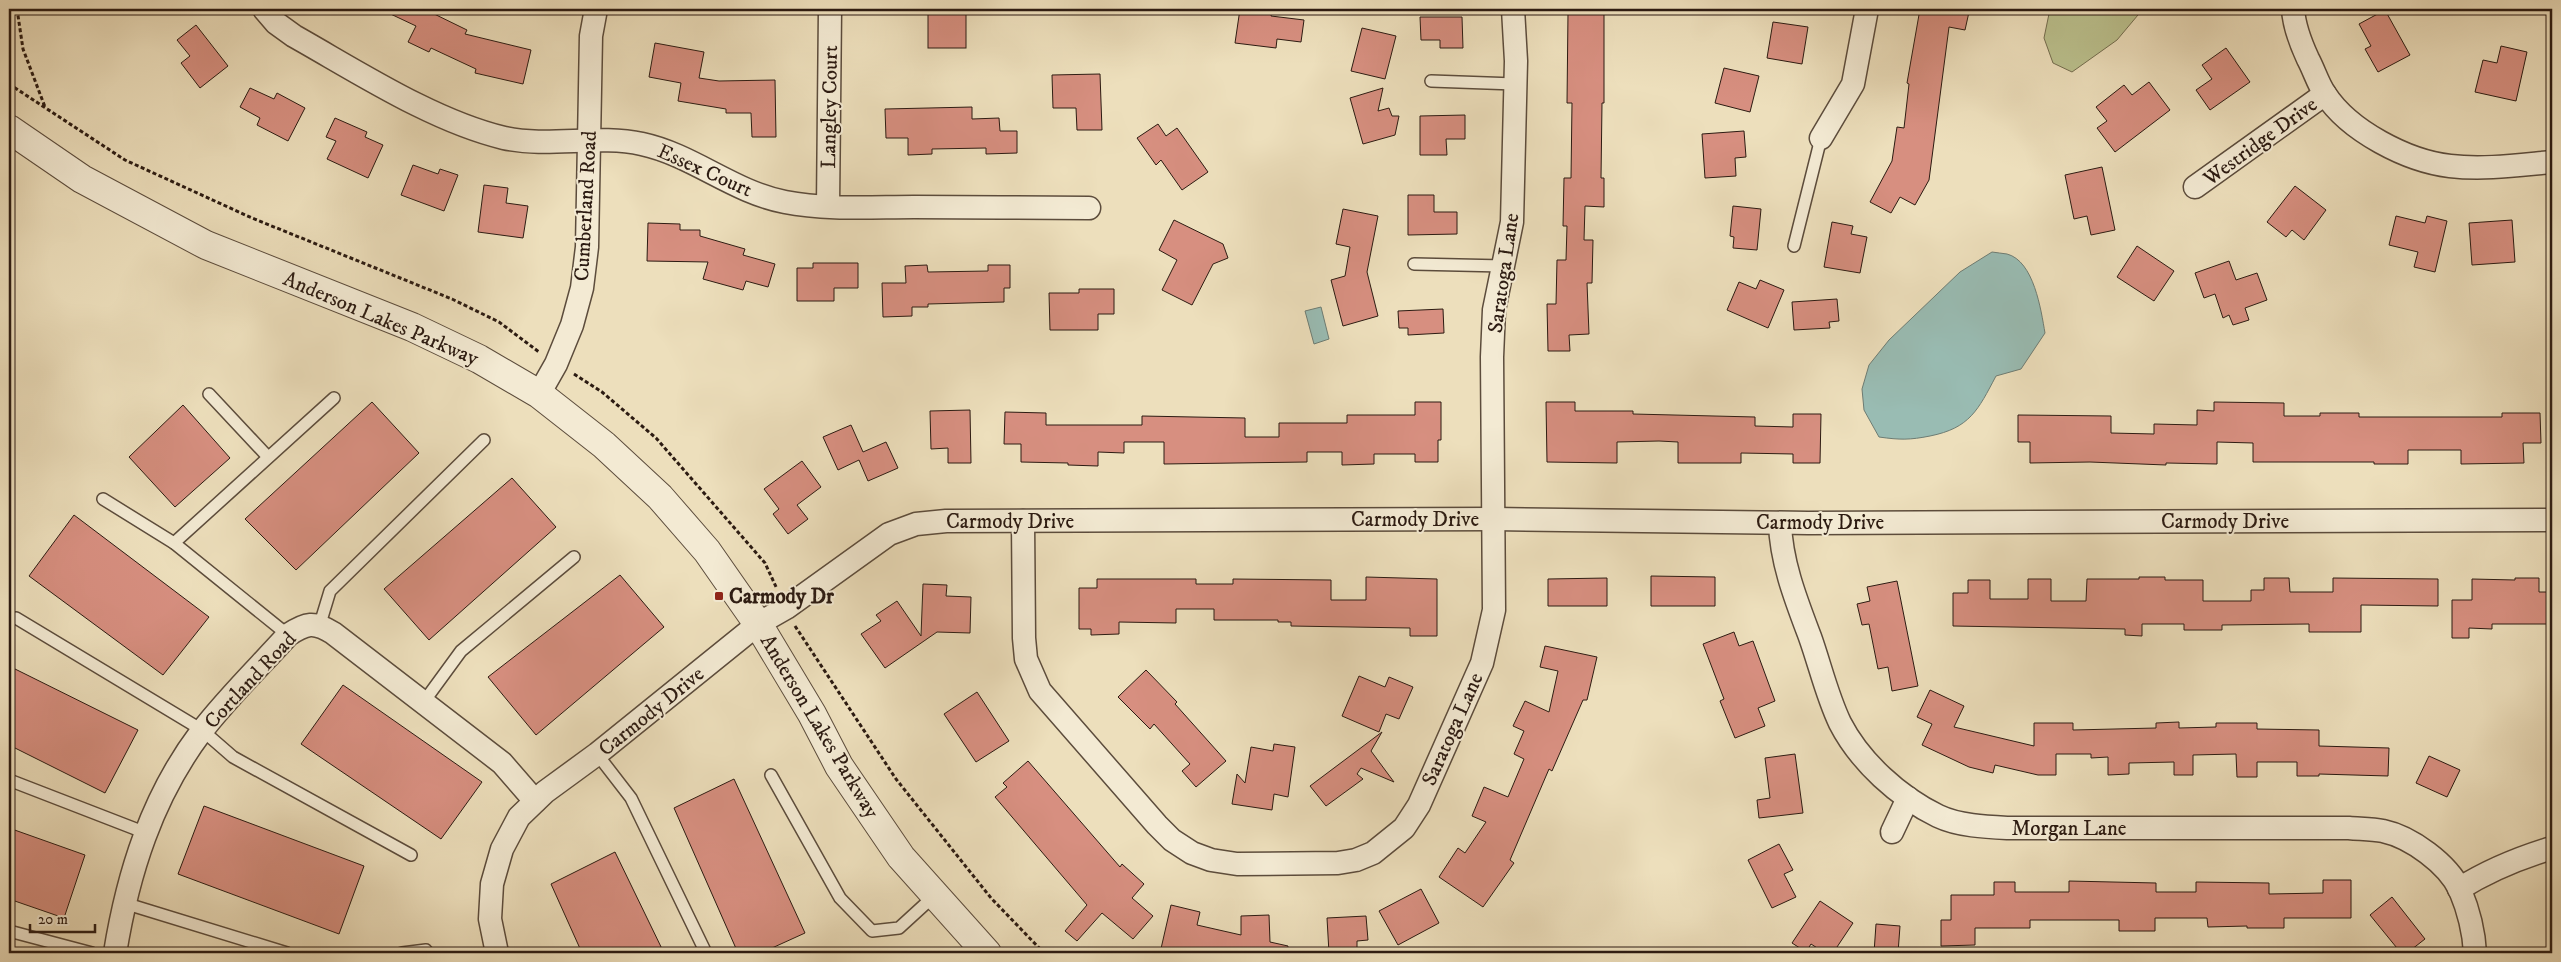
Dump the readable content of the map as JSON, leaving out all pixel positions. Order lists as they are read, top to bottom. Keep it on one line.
{"streets":{"street":["Langley Court","Westridge Drive","Essex Court","Cumberland Road","Saratoga Lane","Anderson Lakes Parkway","Carmody Drive","Cortland Road","Morgan Lane"]},"crossings":[["Langley Court","Essex Court"],["Essex Court","Cumberland Road"],["Cumberland Road","Anderson Lakes Parkway"],["Saratoga Lane","Carmody Drive"],["Anderson Lakes Parkway","Carmody Drive"],["Carmody Drive","Cortland Road"],["Carmody Drive","Morgan Lane"]],"places":{"transit":["Carmody Dr"]},"scale_bar":"20 m"}
